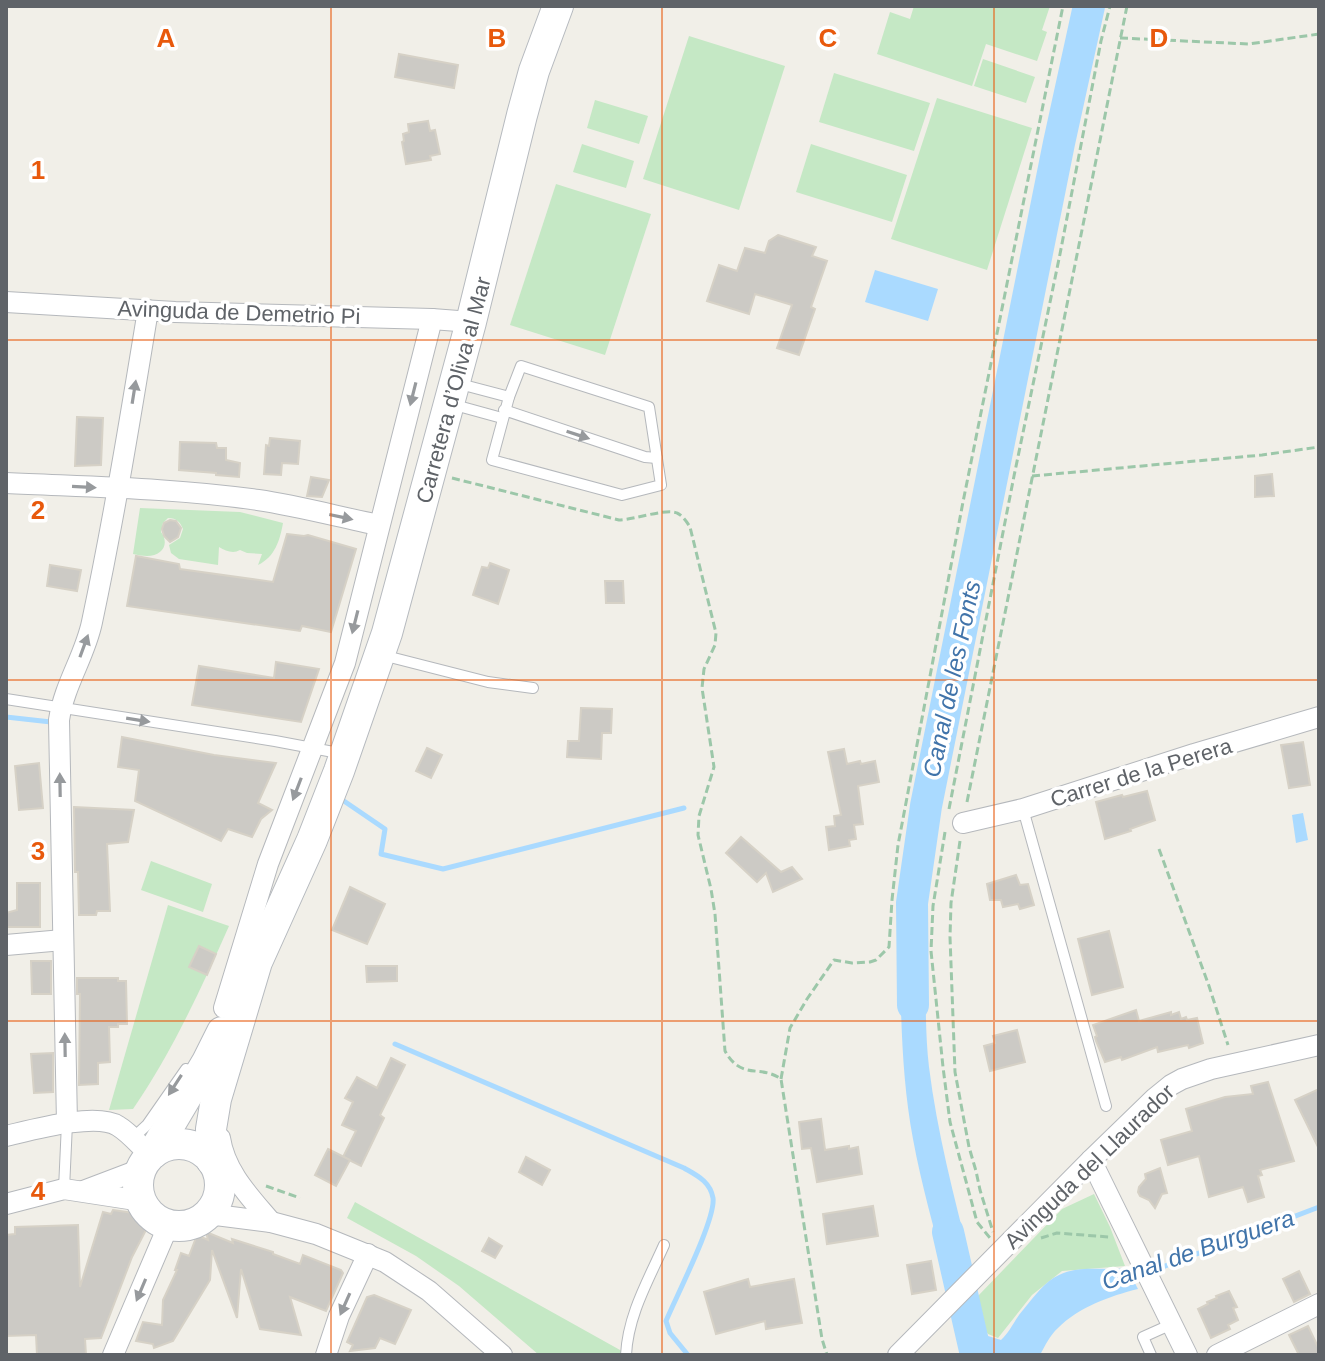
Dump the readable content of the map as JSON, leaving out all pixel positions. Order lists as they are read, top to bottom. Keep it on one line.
{"streets":{"street":["Avinguda de Demetrio Pi","Carretera d’Oliva al Mar","Carrer de la Perera","Avinguda del Llaurador"]},"crossings":[["Avinguda de Demetrio Pi","Carretera d’Oliva al Mar"]],"water":["Canal de les Fonts","Canal de Burguera"],"grid":{"columns":["A","B","C","D"],"rows":["1","2","3","4"]}}
